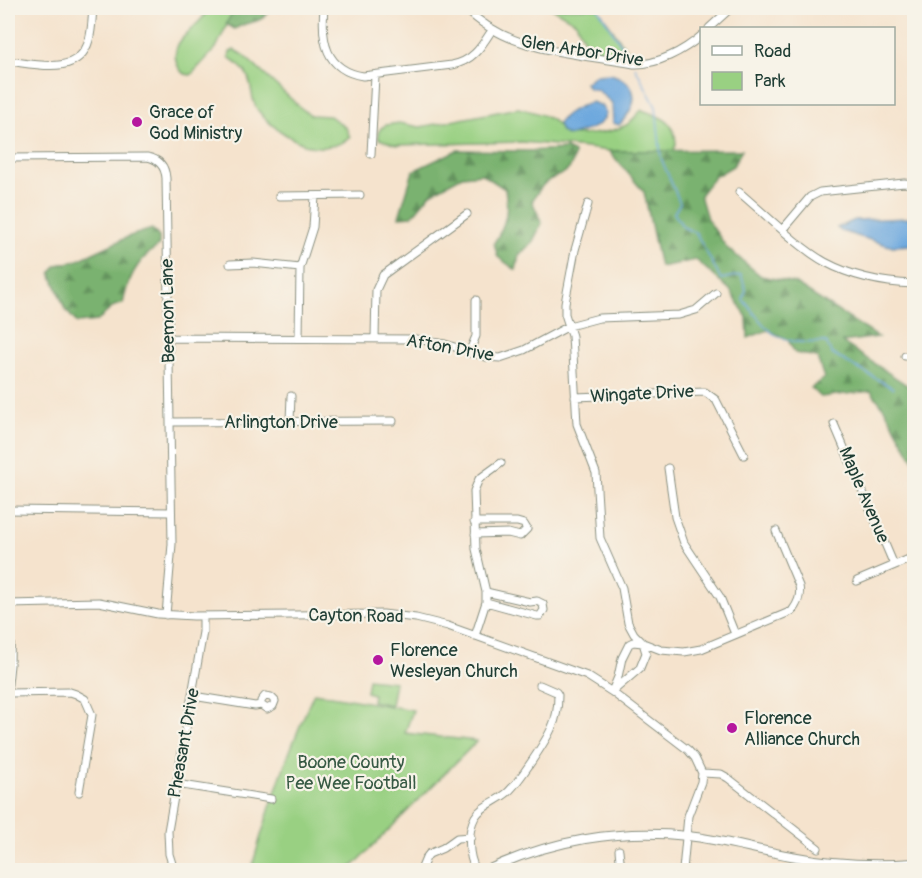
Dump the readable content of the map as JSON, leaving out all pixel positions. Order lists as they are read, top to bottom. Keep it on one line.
{"streets":{"street":["Glen Arbor Drive","Beemon Lane","Afton Drive","Wingate Drive","Arlington Drive","Maple Avenue","Cayton Road","Pheasant Drive"]},"crossings":[["Beemon Lane","Afton Drive"],["Beemon Lane","Arlington Drive"],["Beemon Lane","Cayton Road"],["Cayton Road","Pheasant Drive"]],"parks":["Boone County Pee Wee Football"],"places":["Grace of God Ministry","Florence Wesleyan Church","Florence Alliance Church"],"legend":["Road","Park"]}
